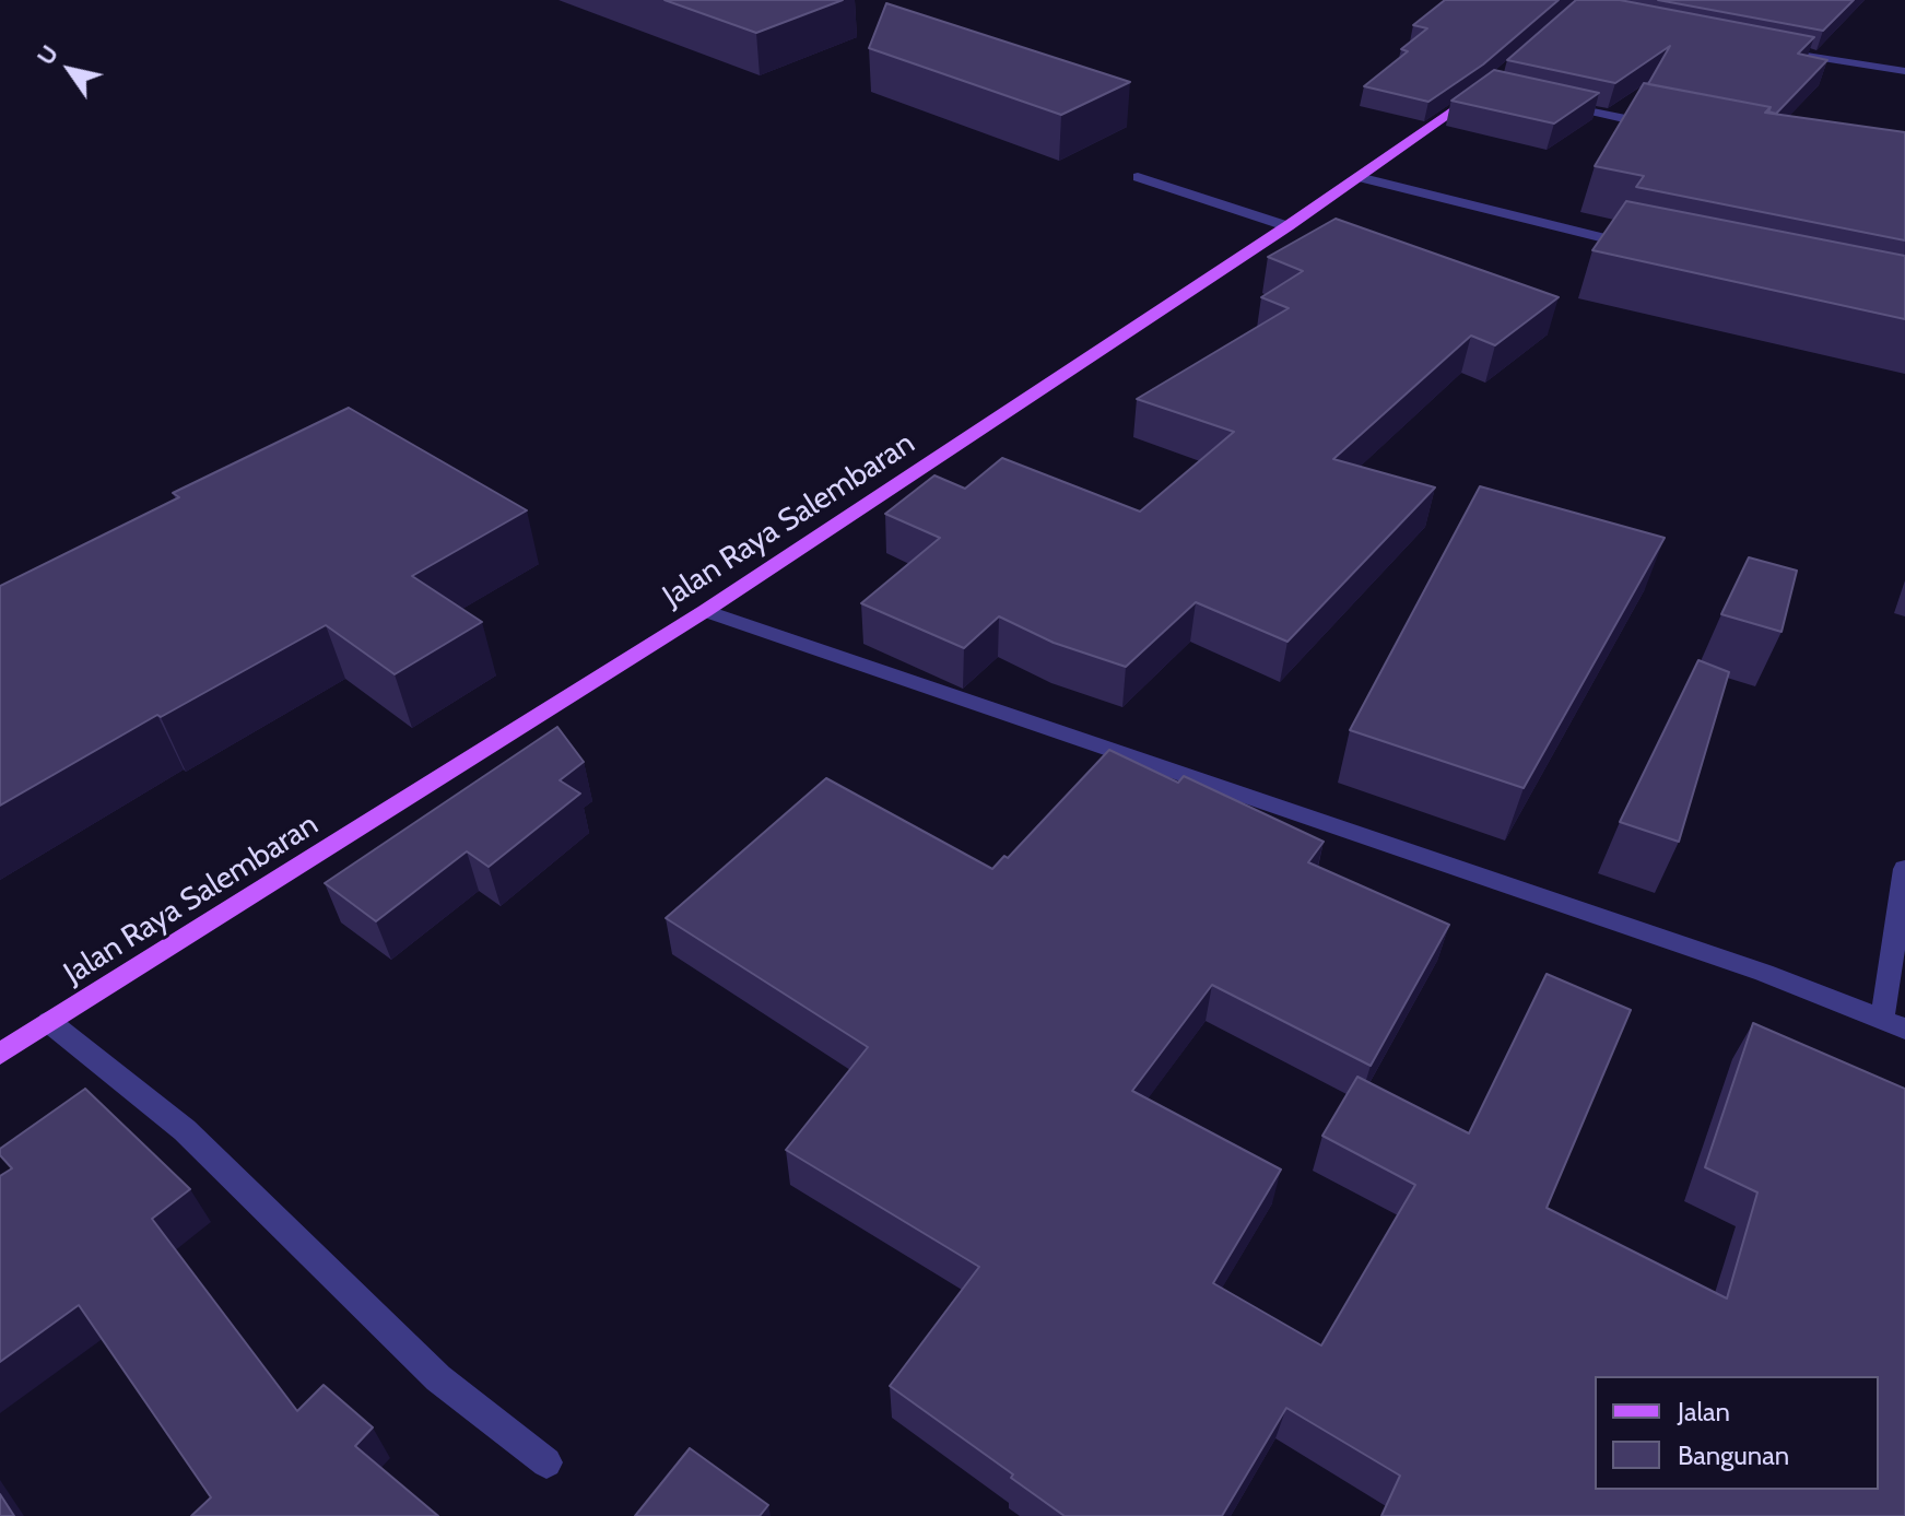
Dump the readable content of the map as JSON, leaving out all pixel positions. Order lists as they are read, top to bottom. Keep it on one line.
{"streets":{"main road":["Jalan Raya Salembaran"]},"legend":["Jalan","Bangunan"],"north":"top left"}
